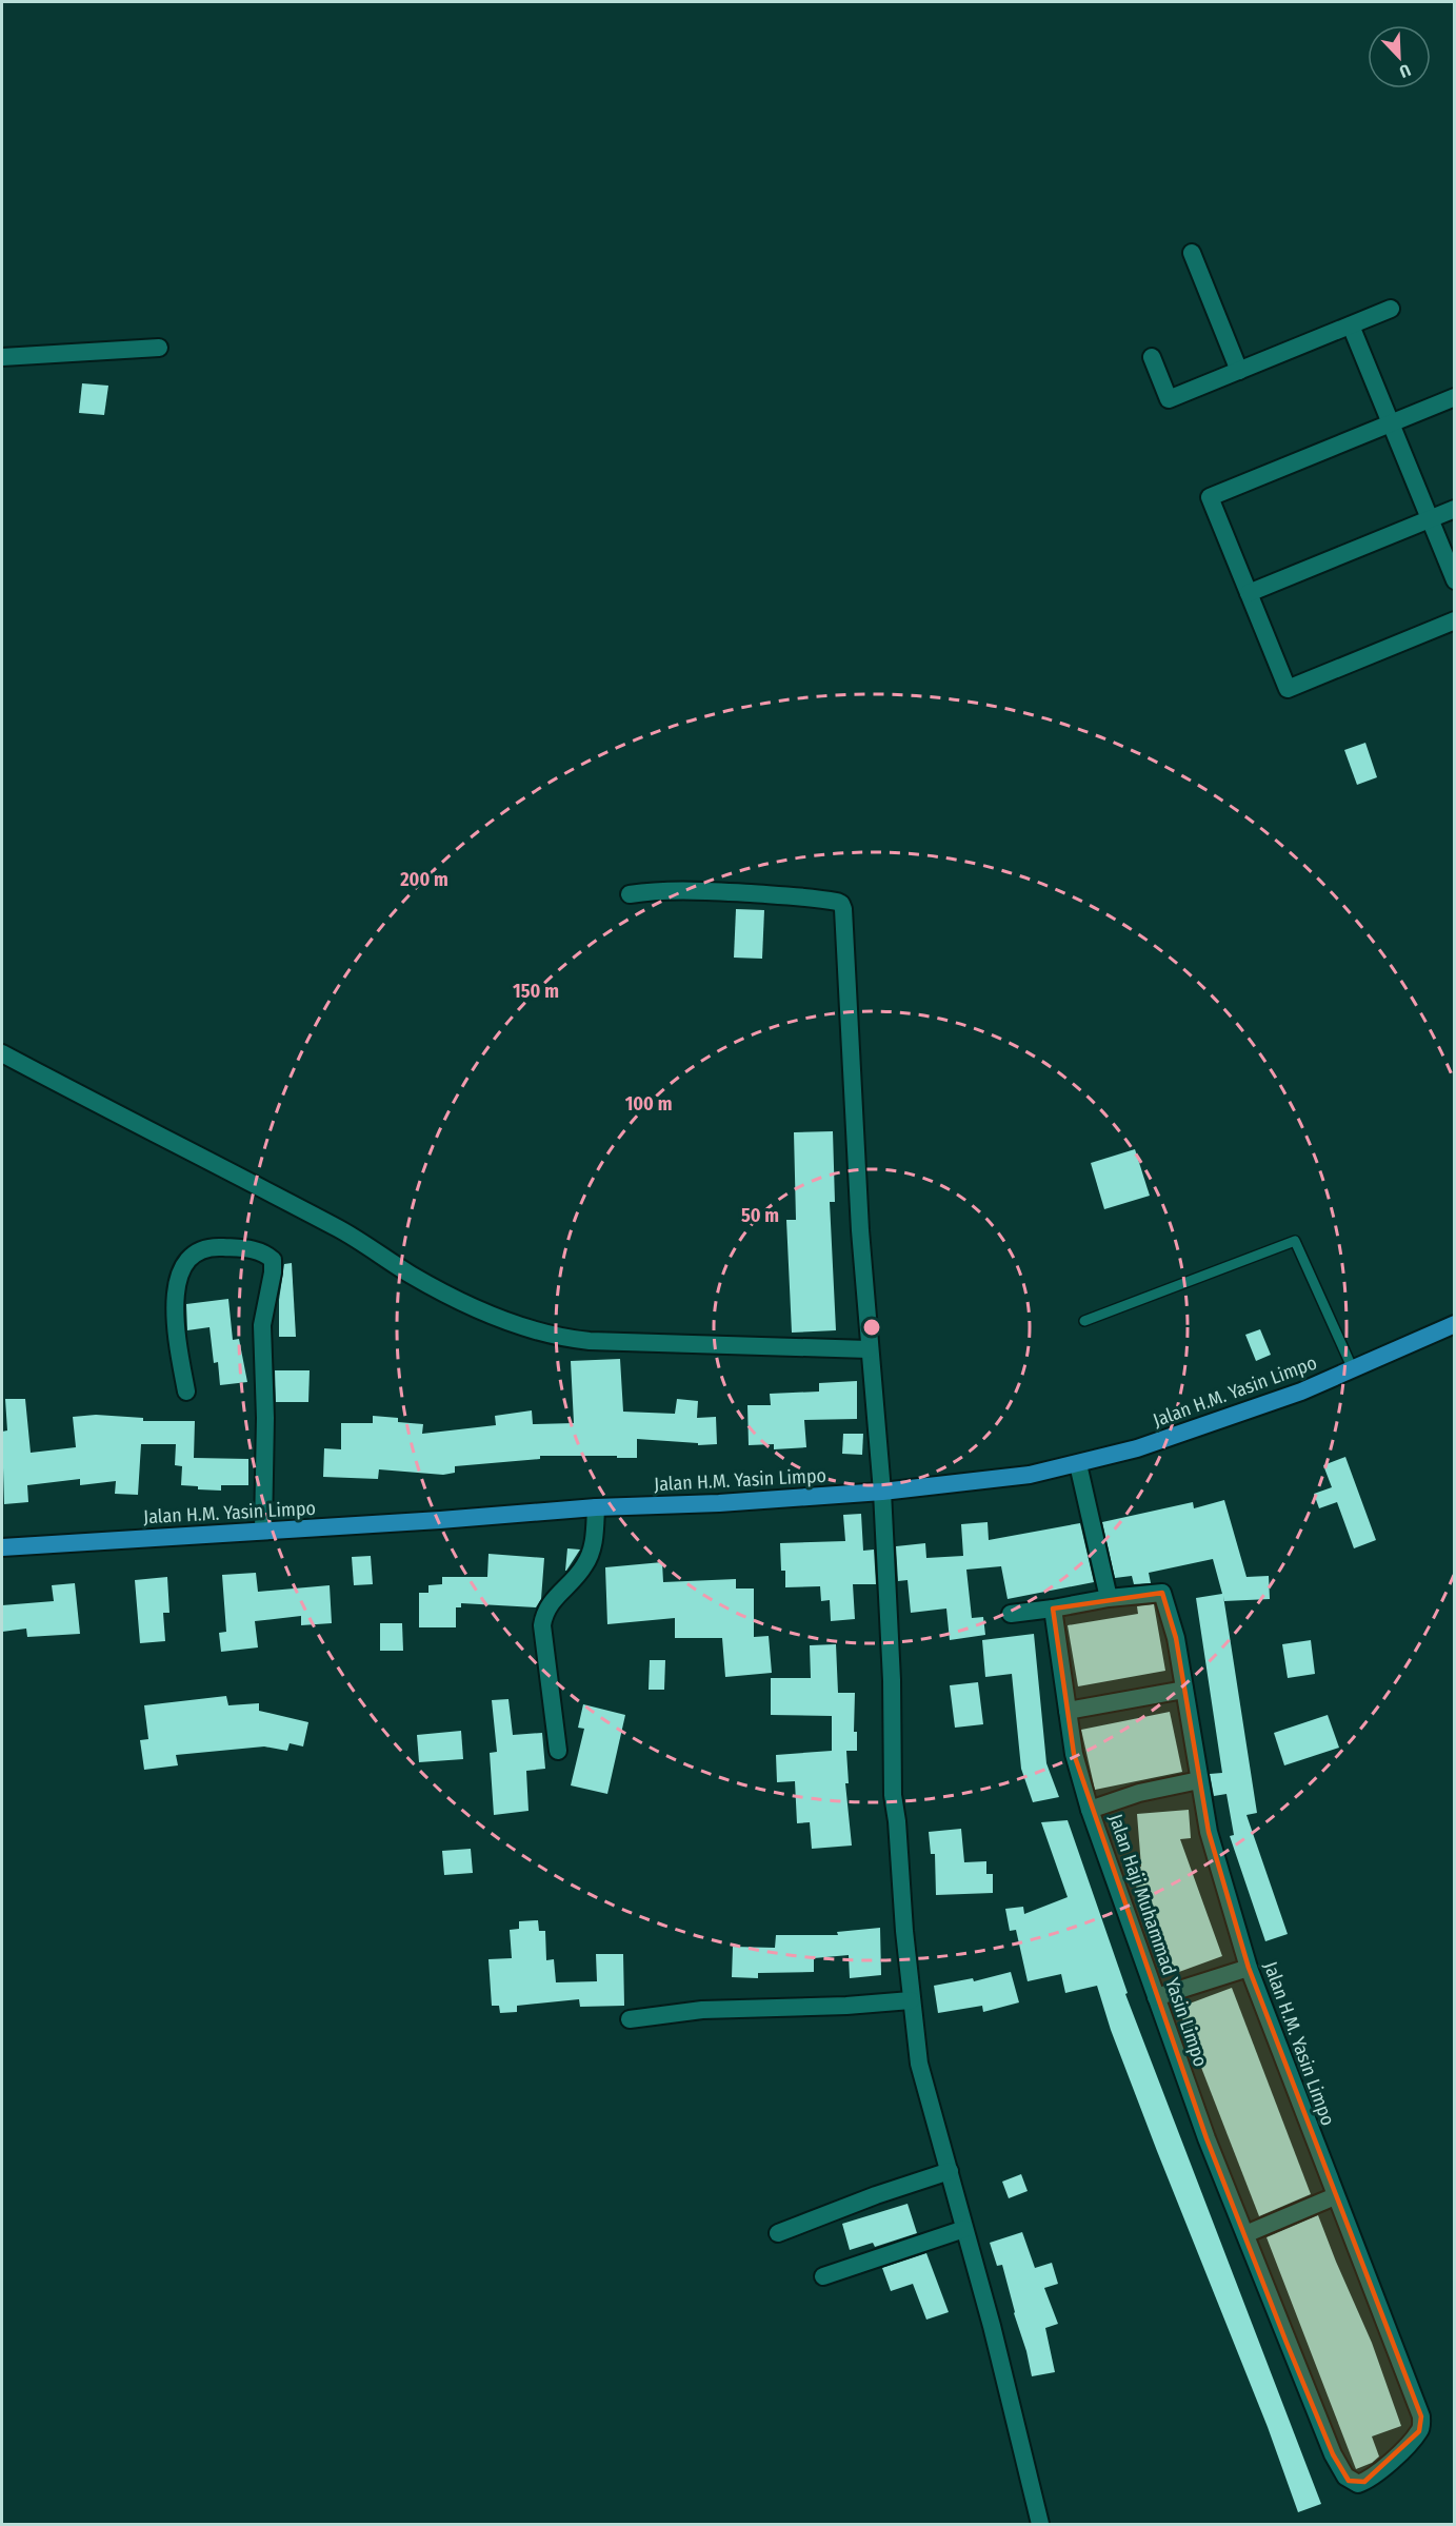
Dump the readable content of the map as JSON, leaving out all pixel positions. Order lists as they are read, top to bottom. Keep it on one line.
{"streets":{"main road":["Jalan H.M. Yasin Limpo"],"street":["Jalan Haji Muhammad Yasin Limpo"]},"crossings":[["Jalan H.M. Yasin Limpo","Jalan Haji Muhammad Yasin Limpo"]],"north":"bottom right","rings":["200 m","150 m","100 m","50 m"]}
